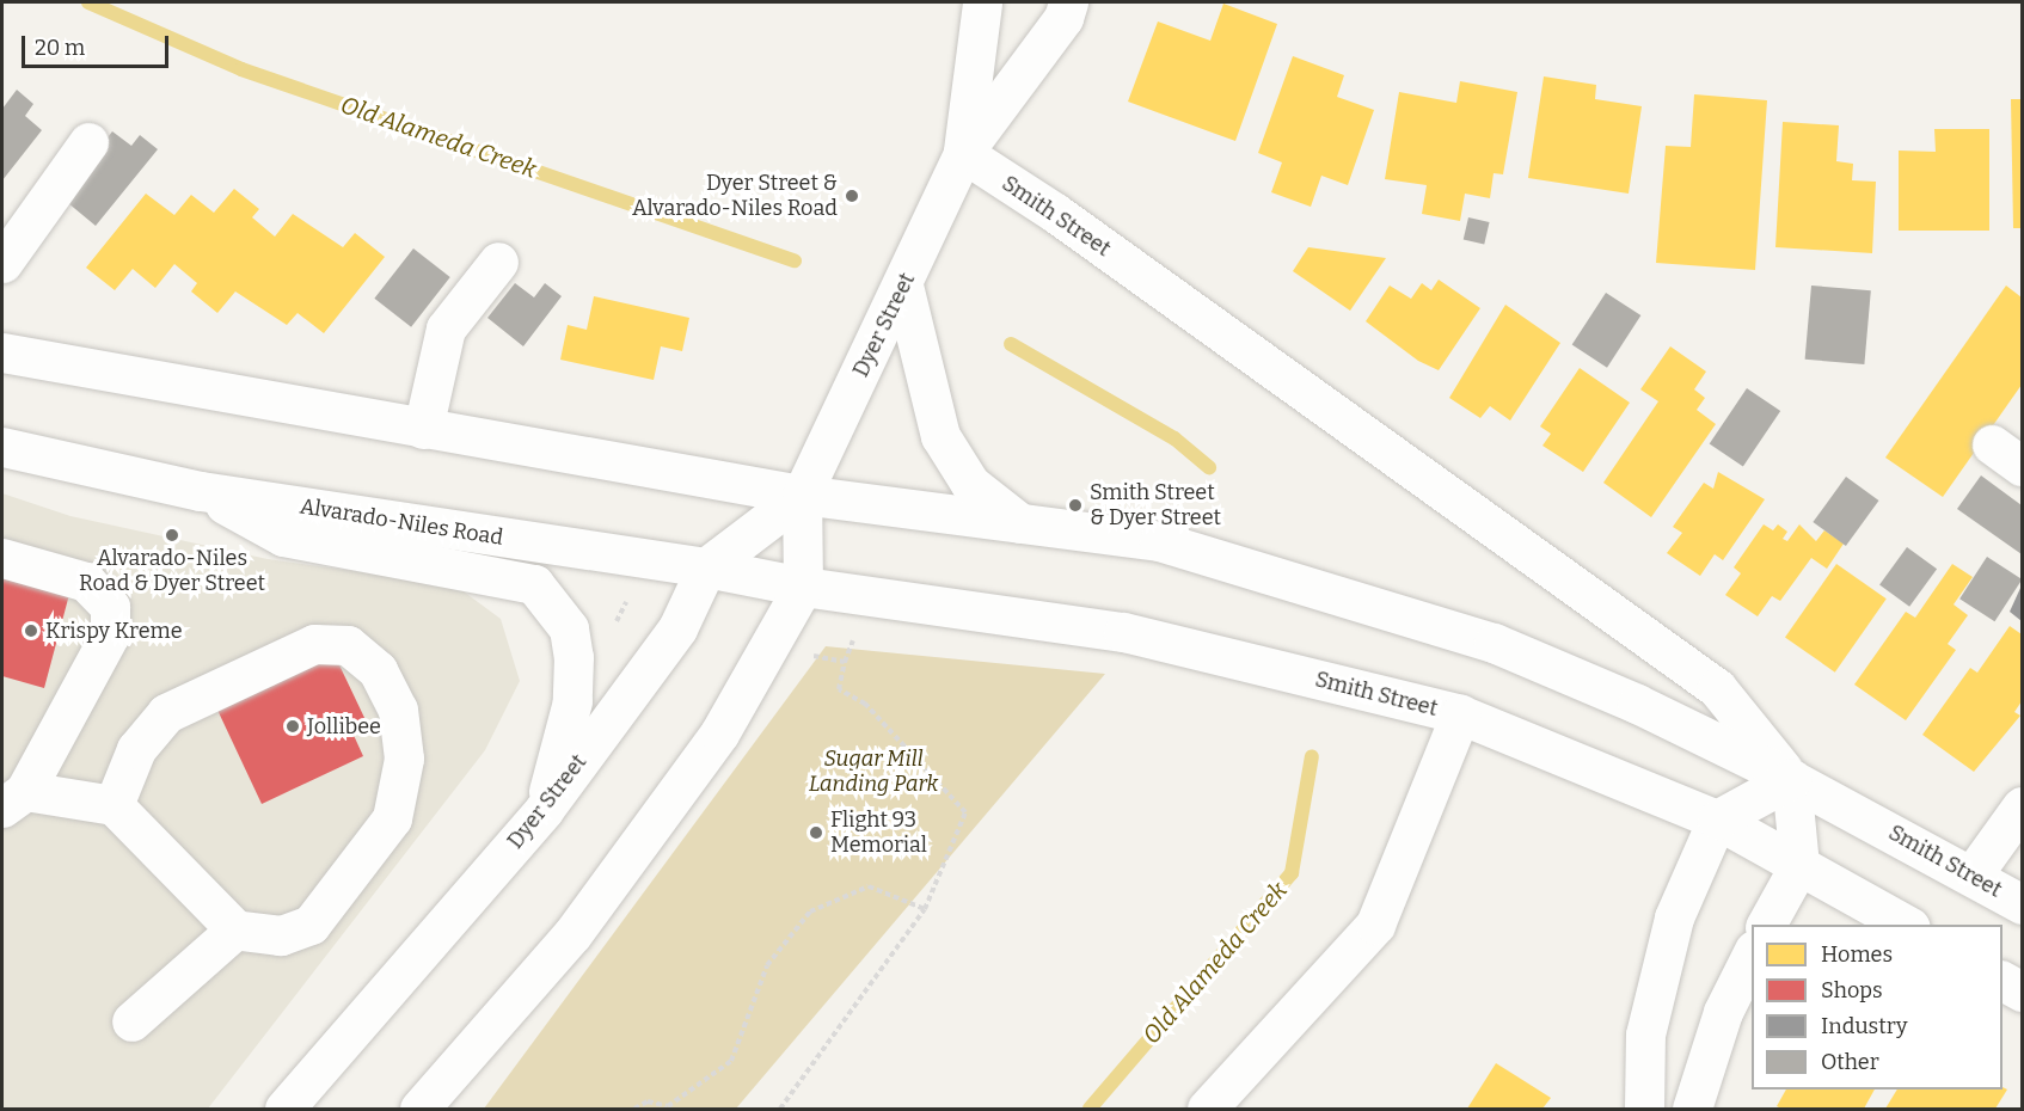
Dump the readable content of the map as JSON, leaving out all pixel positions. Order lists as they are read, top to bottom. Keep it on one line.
{"streets":{"main road":["Smith Street","Dyer Street","Alvarado-Niles Road"]},"crossings":[["Smith Street","Dyer Street"],["Smith Street","Alvarado-Niles Road"],["Dyer Street","Alvarado-Niles Road"]],"water":["Old Alameda Creek"],"parks":["Sugar Mill Landing Park"],"places":["Dyer Street & Alvarado-Niles Road","Smith Street & Dyer Street","Alvarado-Niles Road & Dyer Street","Krispy Kreme","Jollibee","Flight 93 Memorial"],"legend":["Homes","Shops","Industry","Other"],"scale_bar":"20 m"}
